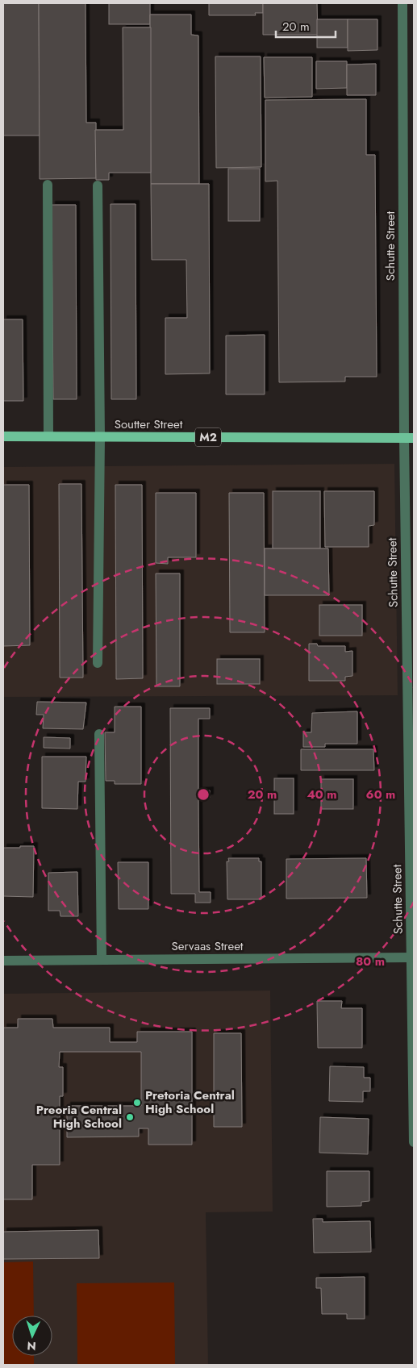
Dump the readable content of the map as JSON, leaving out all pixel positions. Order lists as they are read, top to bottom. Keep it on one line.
{"streets":{"main road":["Soutter Street","M2"],"street":["Schutte Street","Servaas Street"]},"crossings":[["Schutte Street","Soutter Street"],["Schutte Street","Servaas Street"]],"places":["Pretoria Central High School","Preoria Central High School"],"scale_bar":"20 m","north":"bottom","rings":["20 m","40 m","60 m","80 m"]}
